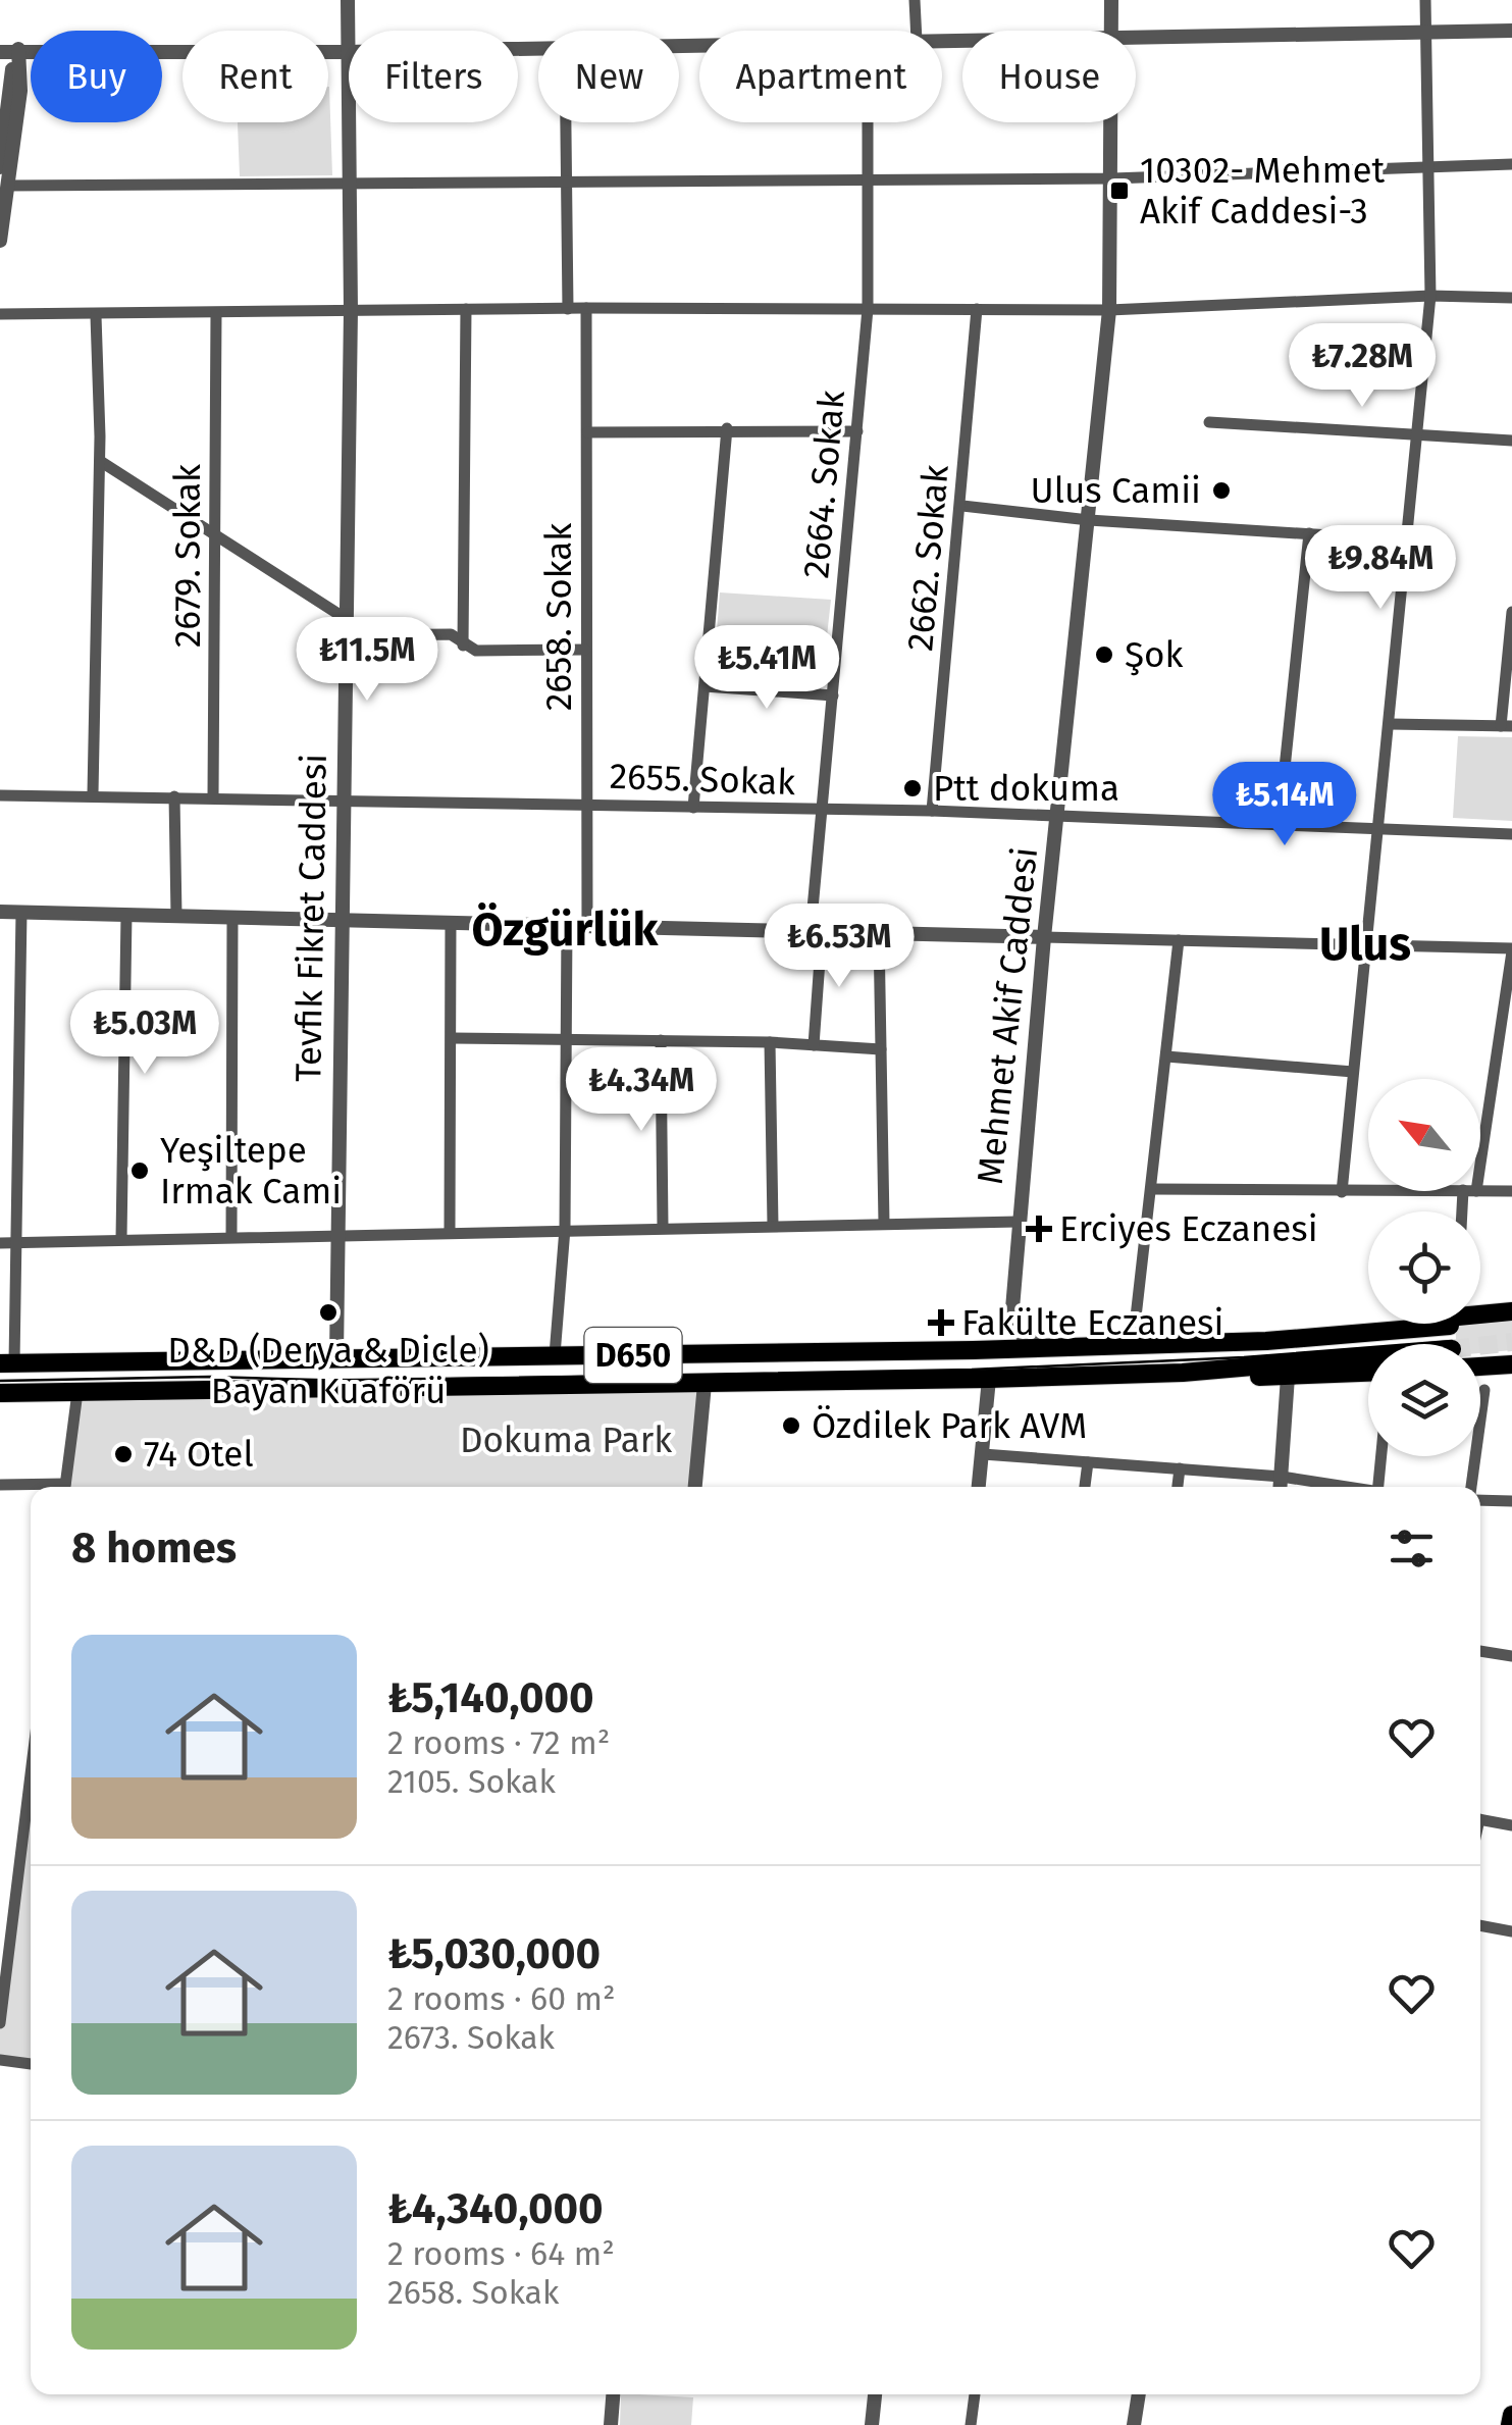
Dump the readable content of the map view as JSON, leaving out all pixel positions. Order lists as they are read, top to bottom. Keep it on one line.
{"streets":{"highway":["D650"],"street":["2664. Sokak","2679. Sokak","2662. Sokak","2658. Sokak","2655. Sokak","Tevfik Fikret Caddesi","Mehmet Akif Caddesi"]},"crossings":[["2664. Sokak","2655. Sokak"],["2679. Sokak","2655. Sokak"],["2662. Sokak","2655. Sokak"],["2658. Sokak","2655. Sokak"],["2655. Sokak","Tevfik Fikret Caddesi"],["2655. Sokak","Mehmet Akif Caddesi"],["Tevfik Fikret Caddesi","D650"],["Mehmet Akif Caddesi","D650"]],"districts":["Özgürlük","Ulus"],"parks":["Dokuma Park"],"places":{"transit":["10302- Mehmet Akif Caddesi-3"],"other":["Ulus Camii","Şok","Ptt dokuma","Yeşiltepe Irmak Cami","D&D (Derya & Dicle) Bayan Kuaförü","Özdilek Park AVM","74 Otel"],"health":["Erciyes Eczanesi","Fakülte Eczanesi"]},"north":"top left","page":{"chip":["Buy","Rent","Filters","New","Apartment","House"],"price":["₺7.28M","₺9.84M","₺11.5M","₺5.41M","₺5.14M","₺6.53M","₺5.03M","₺4.34M"],"heading":"8 homes","list":[{"name":"₺5,140,000","note":"2 rooms · 72 m² · 2105. Sokak"},{"name":"₺5,030,000","note":"2 rooms · 60 m² · 2673. Sokak"},{"name":"₺4,340,000","note":"2 rooms · 64 m² · 2658. Sokak"}]}}
